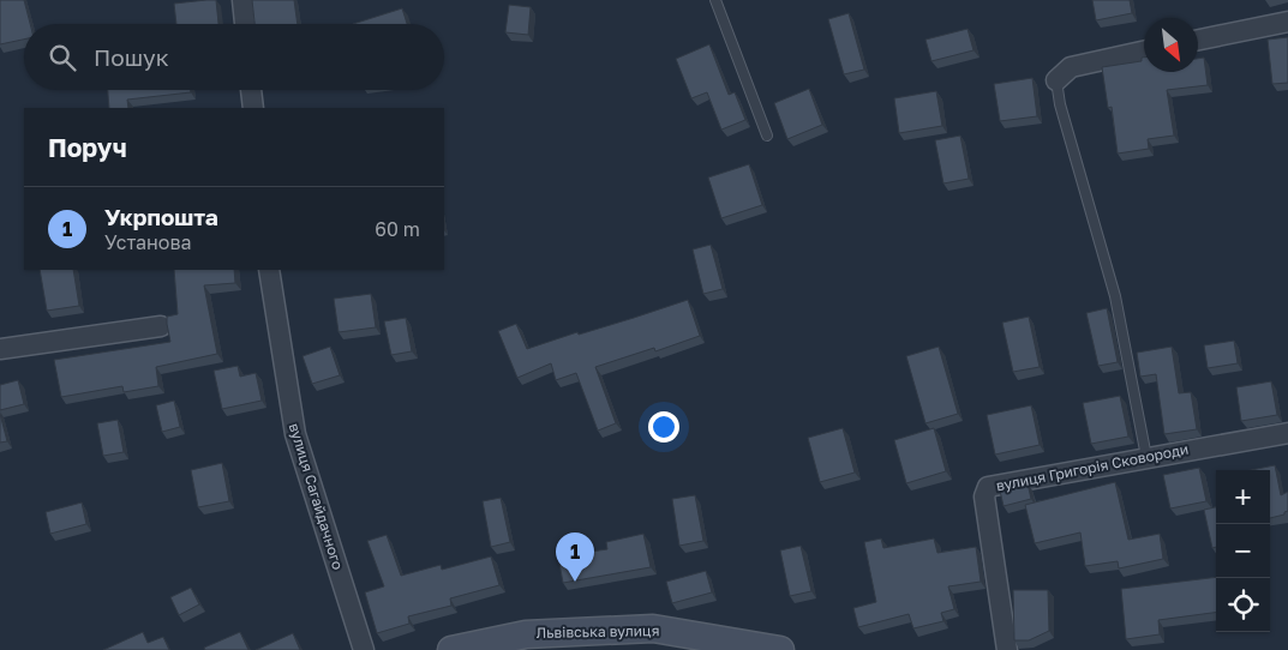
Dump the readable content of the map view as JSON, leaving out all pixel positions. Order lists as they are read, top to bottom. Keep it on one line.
{"streets":{"main road":["Львівська вулиця"],"street":["вулиця Григорія Сковороди","вулиця Сагайдачного"]},"north":"bottom right","page":{"search":"Пошук","heading":"Поруч","list":[{"mark":"1","name":"Укрпошта","note":"Установа","value":"60 m"}],"map_buttons":["+","−"],"pins":"1"}}
